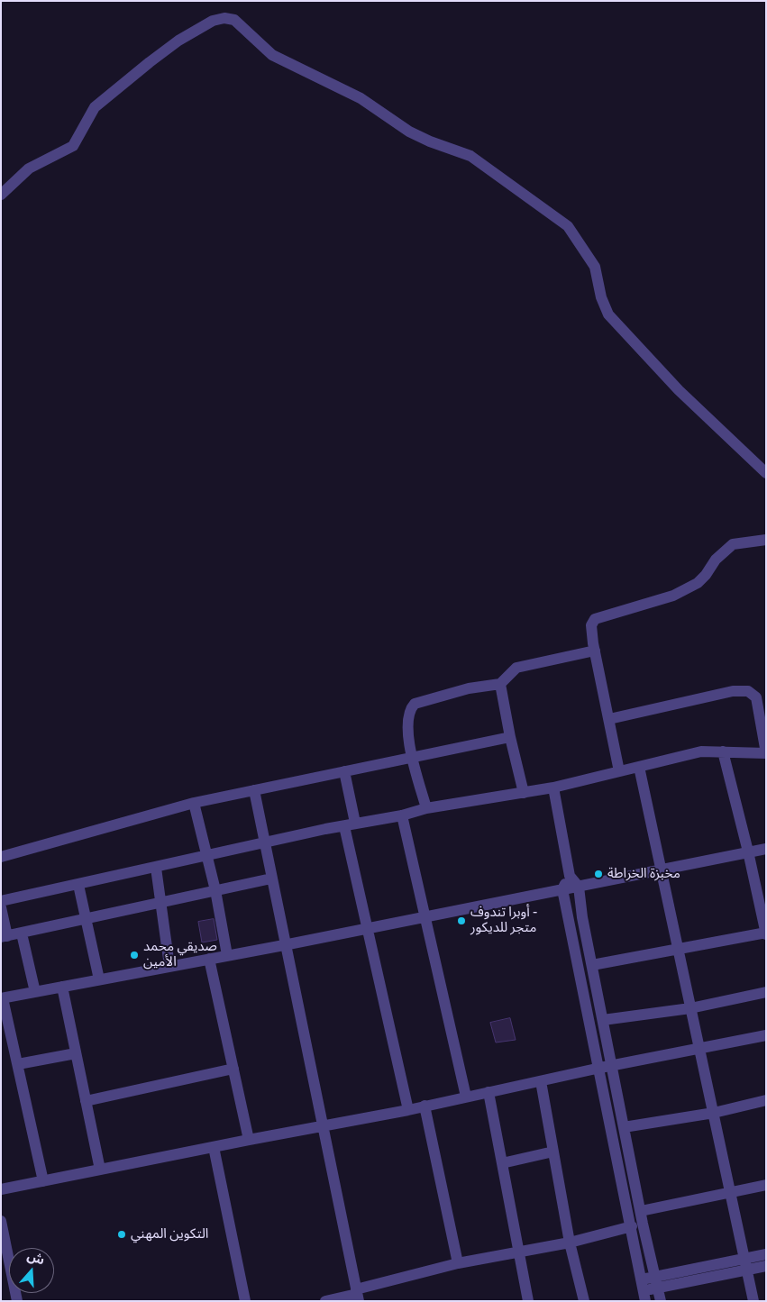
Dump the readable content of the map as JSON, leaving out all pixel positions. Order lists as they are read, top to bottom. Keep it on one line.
{"places":["مخبزة الخراطة","أوبرا تندوف - متجر للديكور","صديقي محمد الأمين","التكوين المهني"],"north":"top"}
